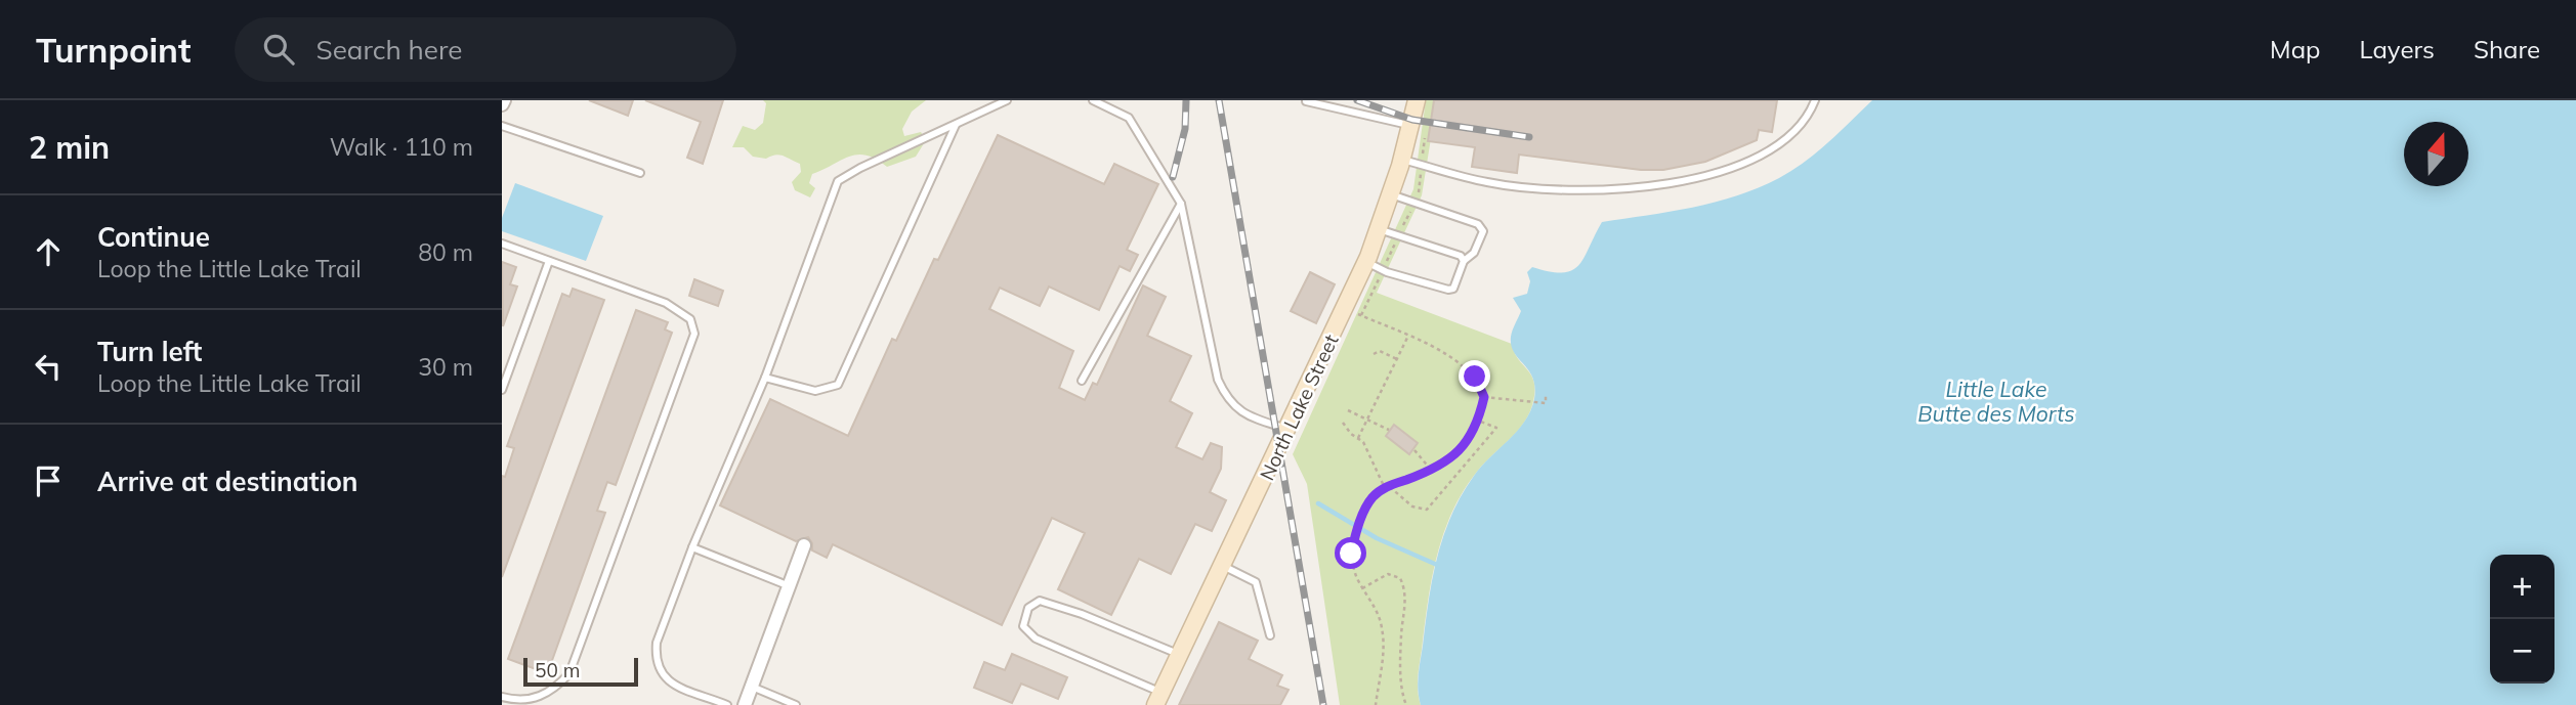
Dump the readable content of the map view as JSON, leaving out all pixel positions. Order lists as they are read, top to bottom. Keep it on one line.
{"streets":{"main road":["North Lake Street"]},"water":["Little Lake Butte des Morts"],"scale_bar":"50 m","north":"top","page":{"header":"Turnpoint","search":"Search here","nav":["Map","Layers","Share"],"heading":["2 min","Walk · 110 m"],"list":[["Continue","Loop the Little Lake Trail","80 m"],["Turn left","Loop the Little Lake Trail","30 m"],"Arrive at destination"],"map_buttons":["+","−"],"scale":"50 m"}}
